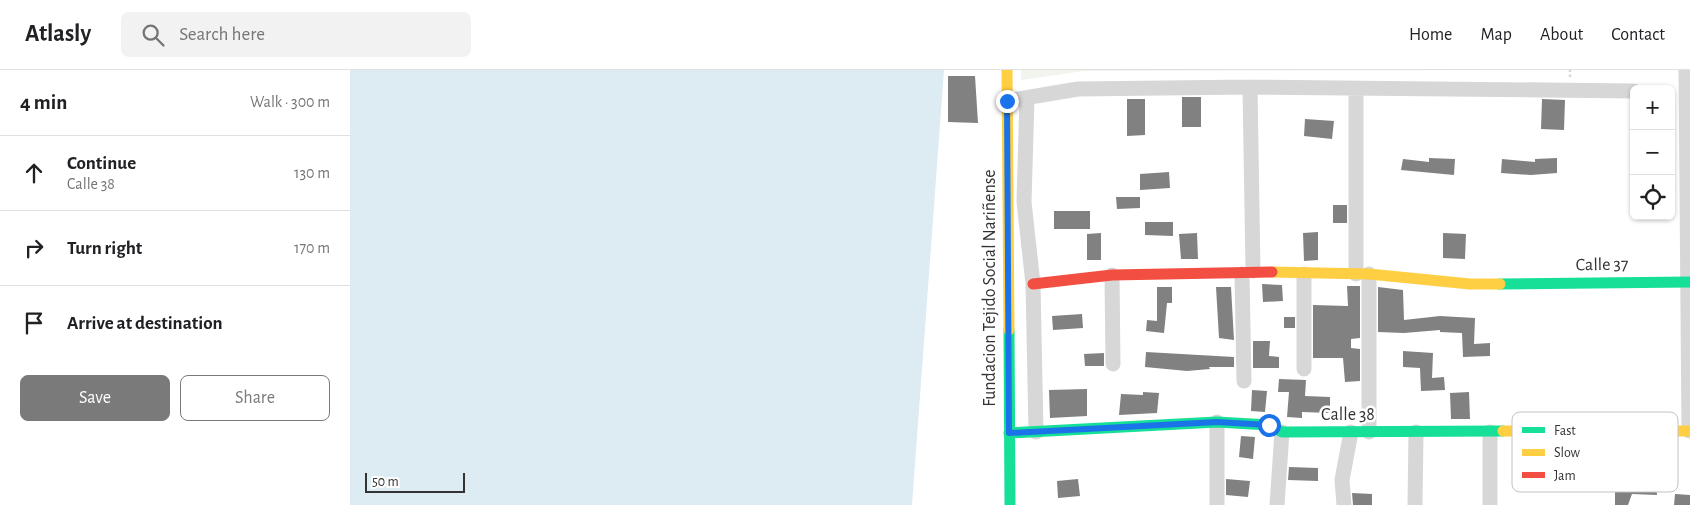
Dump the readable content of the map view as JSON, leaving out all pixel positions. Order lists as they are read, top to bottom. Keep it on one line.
{"streets":{"street":["Calle 37","Fundacion Tejido Social Nariñense","Calle 38"]},"crossings":[["Fundacion Tejido Social Nariñense","Calle 38"]],"legend":["Fast","Slow","Jam"],"scale_bar":"50 m","page":{"header":"Atlasly","search":"Search here","nav":["Home","Map","About","Contact"],"heading":["4 min","Walk · 300 m"],"map_buttons":["+","−"],"list":[["Continue","Calle 38","130 m"],["Turn right","170 m"],"Arrive at destination"],"buttons":["Save","Share"],"scale":"50 m"}}
